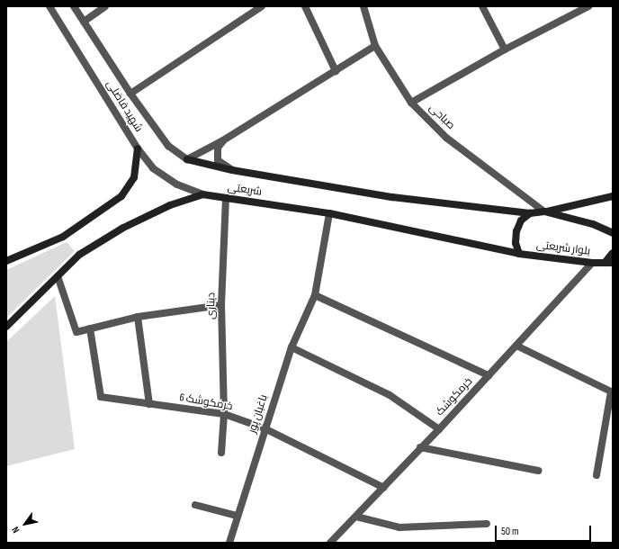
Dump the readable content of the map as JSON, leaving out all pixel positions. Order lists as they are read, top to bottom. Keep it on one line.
{"streets":{"main road":["شریعتی","بلوار شریعتی"],"street":["شهید فاضلی","صباحی","دیناری","خرمکوشک","خرمکوشک 6","باغبان پور"]},"crossings":[["شهید فاضلی","شریعتی"],["صباحی","شریعتی"],["شریعتی","بلوار شریعتی"],["شریعتی","دیناری"],["شریعتی","باغبان پور"],["بلوار شریعتی","خرمکوشک"],["دیناری","خرمکوشک 6"],["خرمکوشک","خرمکوشک 6"],["خرمکوشک 6","باغبان پور"]],"scale_bar":"50 m","north":"bottom left"}
